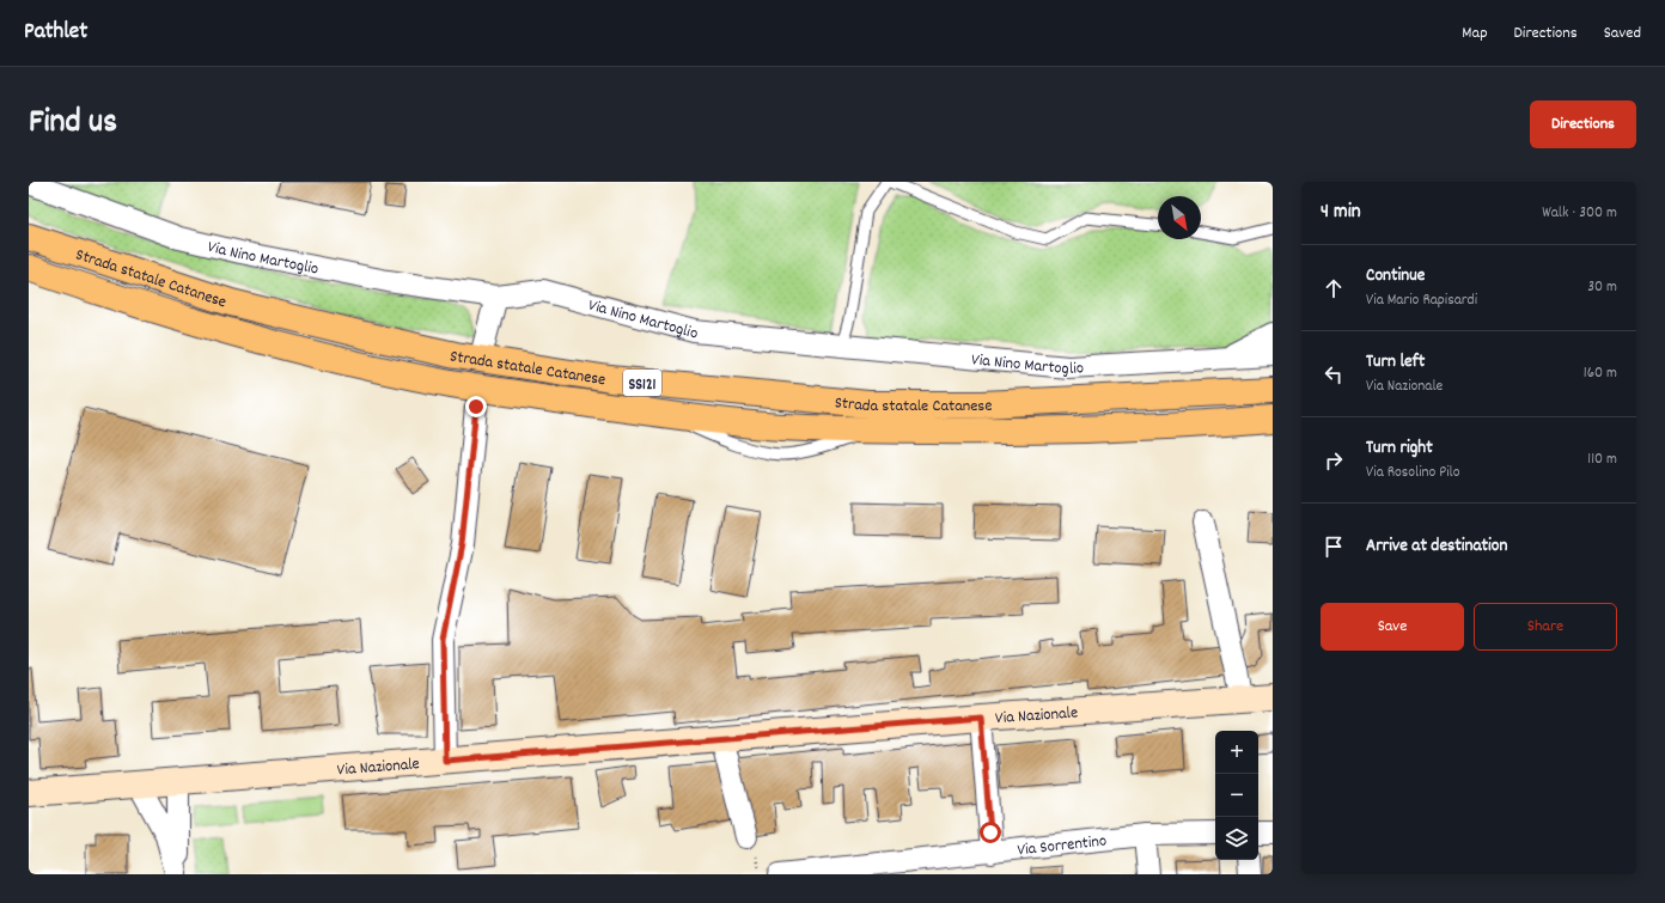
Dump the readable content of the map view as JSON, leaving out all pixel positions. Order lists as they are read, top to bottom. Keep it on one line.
{"streets":{"main road":["Strada statale Catanese","SS121"],"street":["Via Nino Martoglio","Via Nazionale","Via Sorrentino"]},"north":"bottom right","page":{"header":"Pathlet","nav":["Map","Directions","Saved"],"title":"Find us","buttons":["Directions",["Save","Share"]],"heading":["4 min","Walk · 300 m"],"list":[["Continue","Via Mario Rapisardi","30 m"],["Turn left","Via Nazionale","160 m"],["Turn right","Via Rosolino Pilo","110 m"],"Arrive at destination"],"map_buttons":["+","−"]}}
